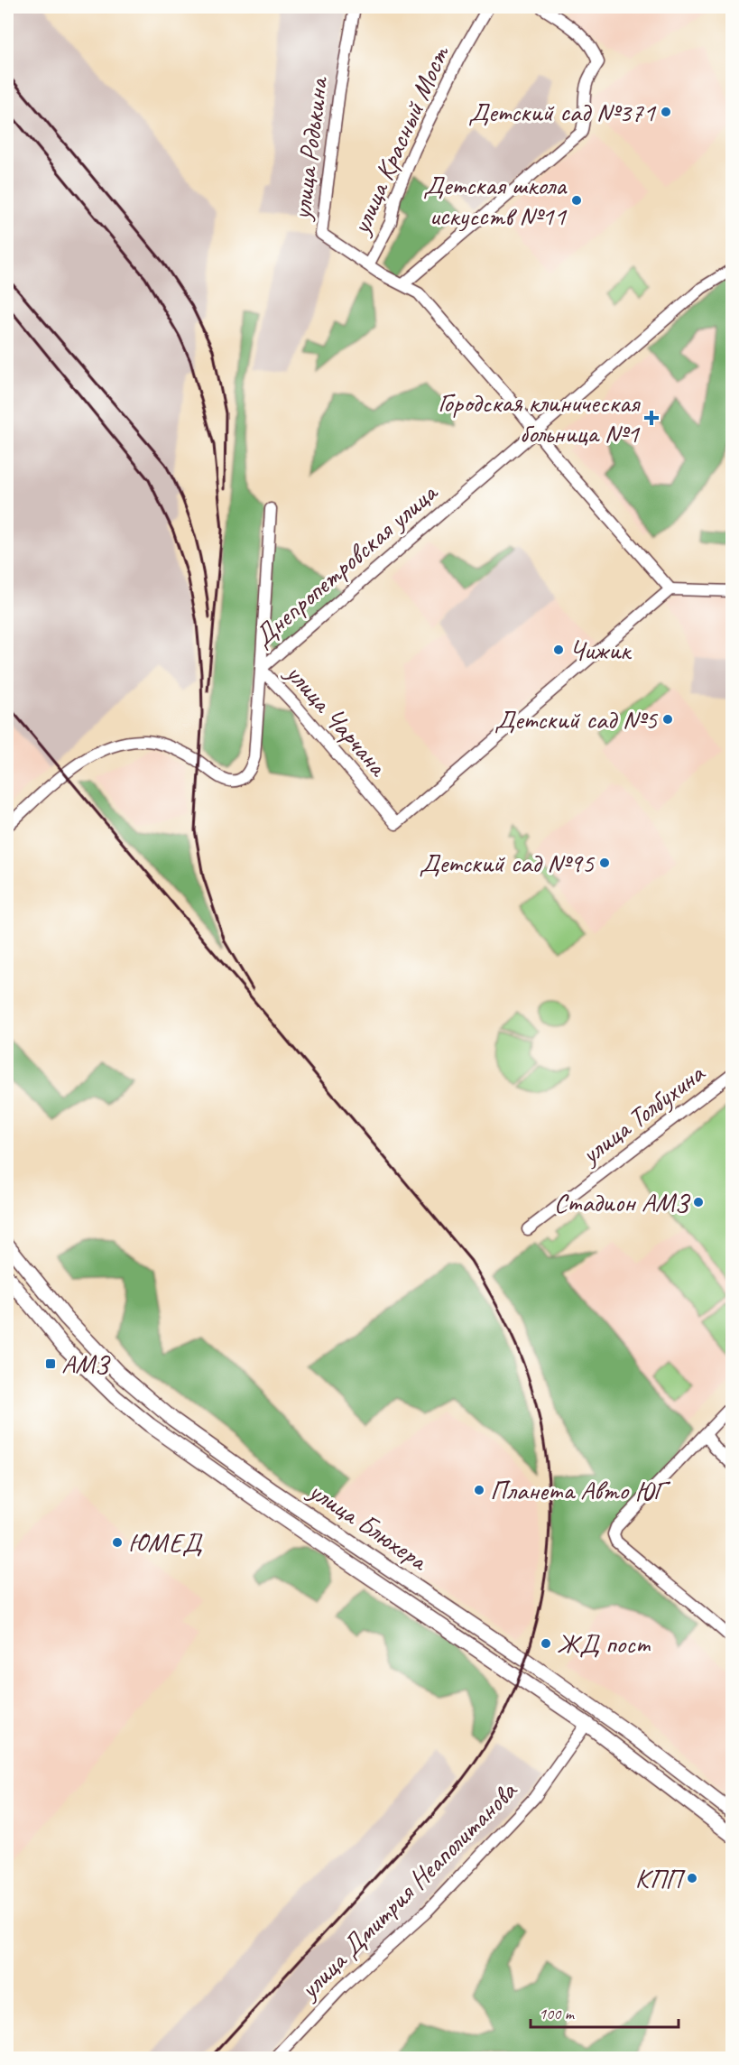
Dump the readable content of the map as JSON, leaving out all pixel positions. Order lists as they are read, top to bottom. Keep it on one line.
{"streets":{"main road":["улица Блюхера"],"street":["улица Красный Мост","улица Родькина","Днепропетровская улица","улица Чарчана","улица Толбухина","улица Дмитрия Неаполитанова"]},"crossings":[["улица Красный Мост","улица Родькина"],["улица Родькина","Днепропетровская улица"],["улица Родькина","улица Чарчана"],["Днепропетровская улица","улица Чарчана"],["улица Блюхера","улица Дмитрия Неаполитанова"]],"places":{"other":["Детский сад №371","Детская школа искусств №11","Чижик","Детский сад №5","Детский сад №95","Стадион АМЗ","Планета Авто ЮГ","ЮМЕД","ЖД пост","КПП"],"health":["Городская клиническая больница №1"],"transit":["АМЗ"]},"scale_bar":"100 m"}
